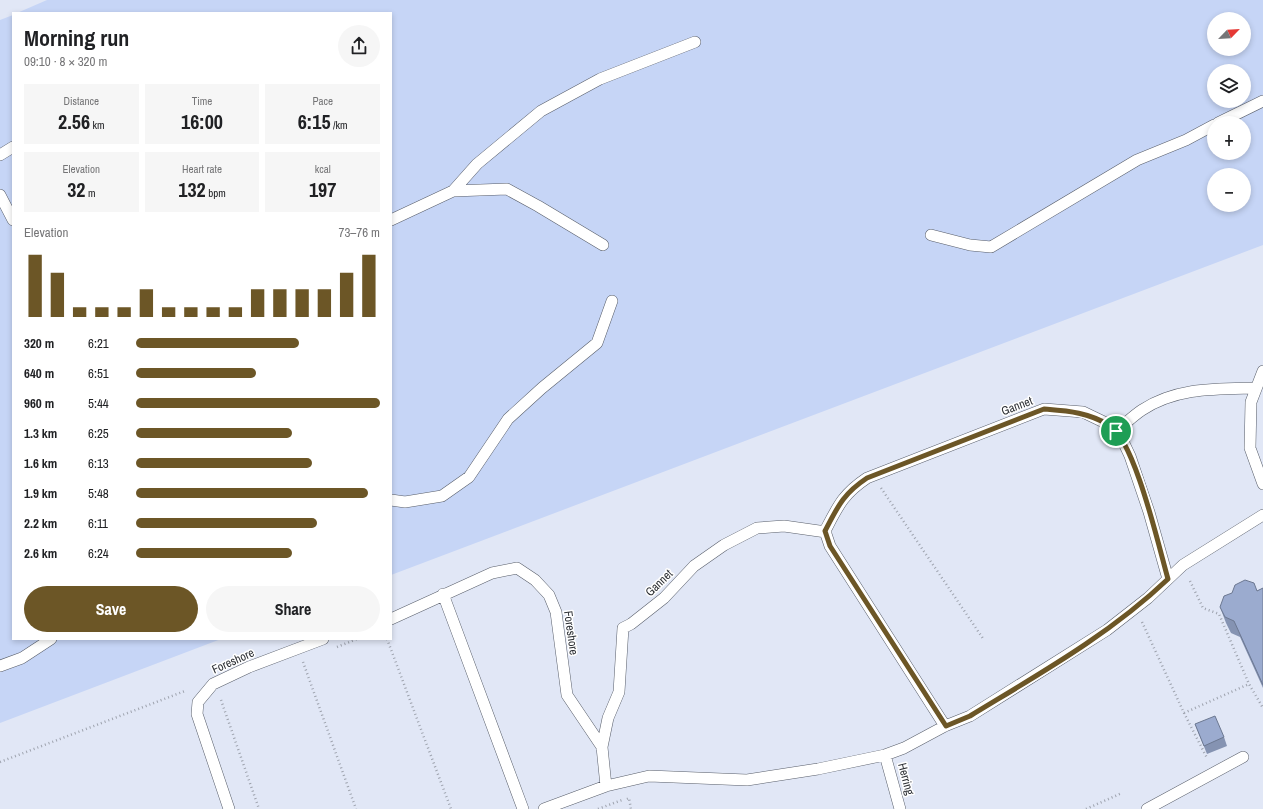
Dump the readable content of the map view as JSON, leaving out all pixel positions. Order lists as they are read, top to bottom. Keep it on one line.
{"streets":{"lane":["Gannet","Foreshore","Herring"]},"crossings":[["Gannet","Foreshore"]],"north":"top right","page":{"map_buttons":["+","−"],"heading":["Morning run","09:10 · 8 × 320 m"],"stats":[["Distance","2.56 km"],["Time","16:00"],["Pace","6:15 /km"],["Elevation","32 m"],["Heart rate","132 bpm"],["kcal","197"]],"chart":["Elevation","73–76 m"],"list":[{"name":"320 m","note":"6:21"},{"name":"640 m","note":"6:51"},{"name":"960 m","note":"5:44"},{"name":"1.3 km","note":"6:25"},{"name":"1.6 km","note":"6:13"},{"name":"1.9 km","note":"5:48"},{"name":"2.2 km","note":"6:11"},{"name":"2.6 km","note":"6:24"}],"buttons":["Save","Share"]}}
